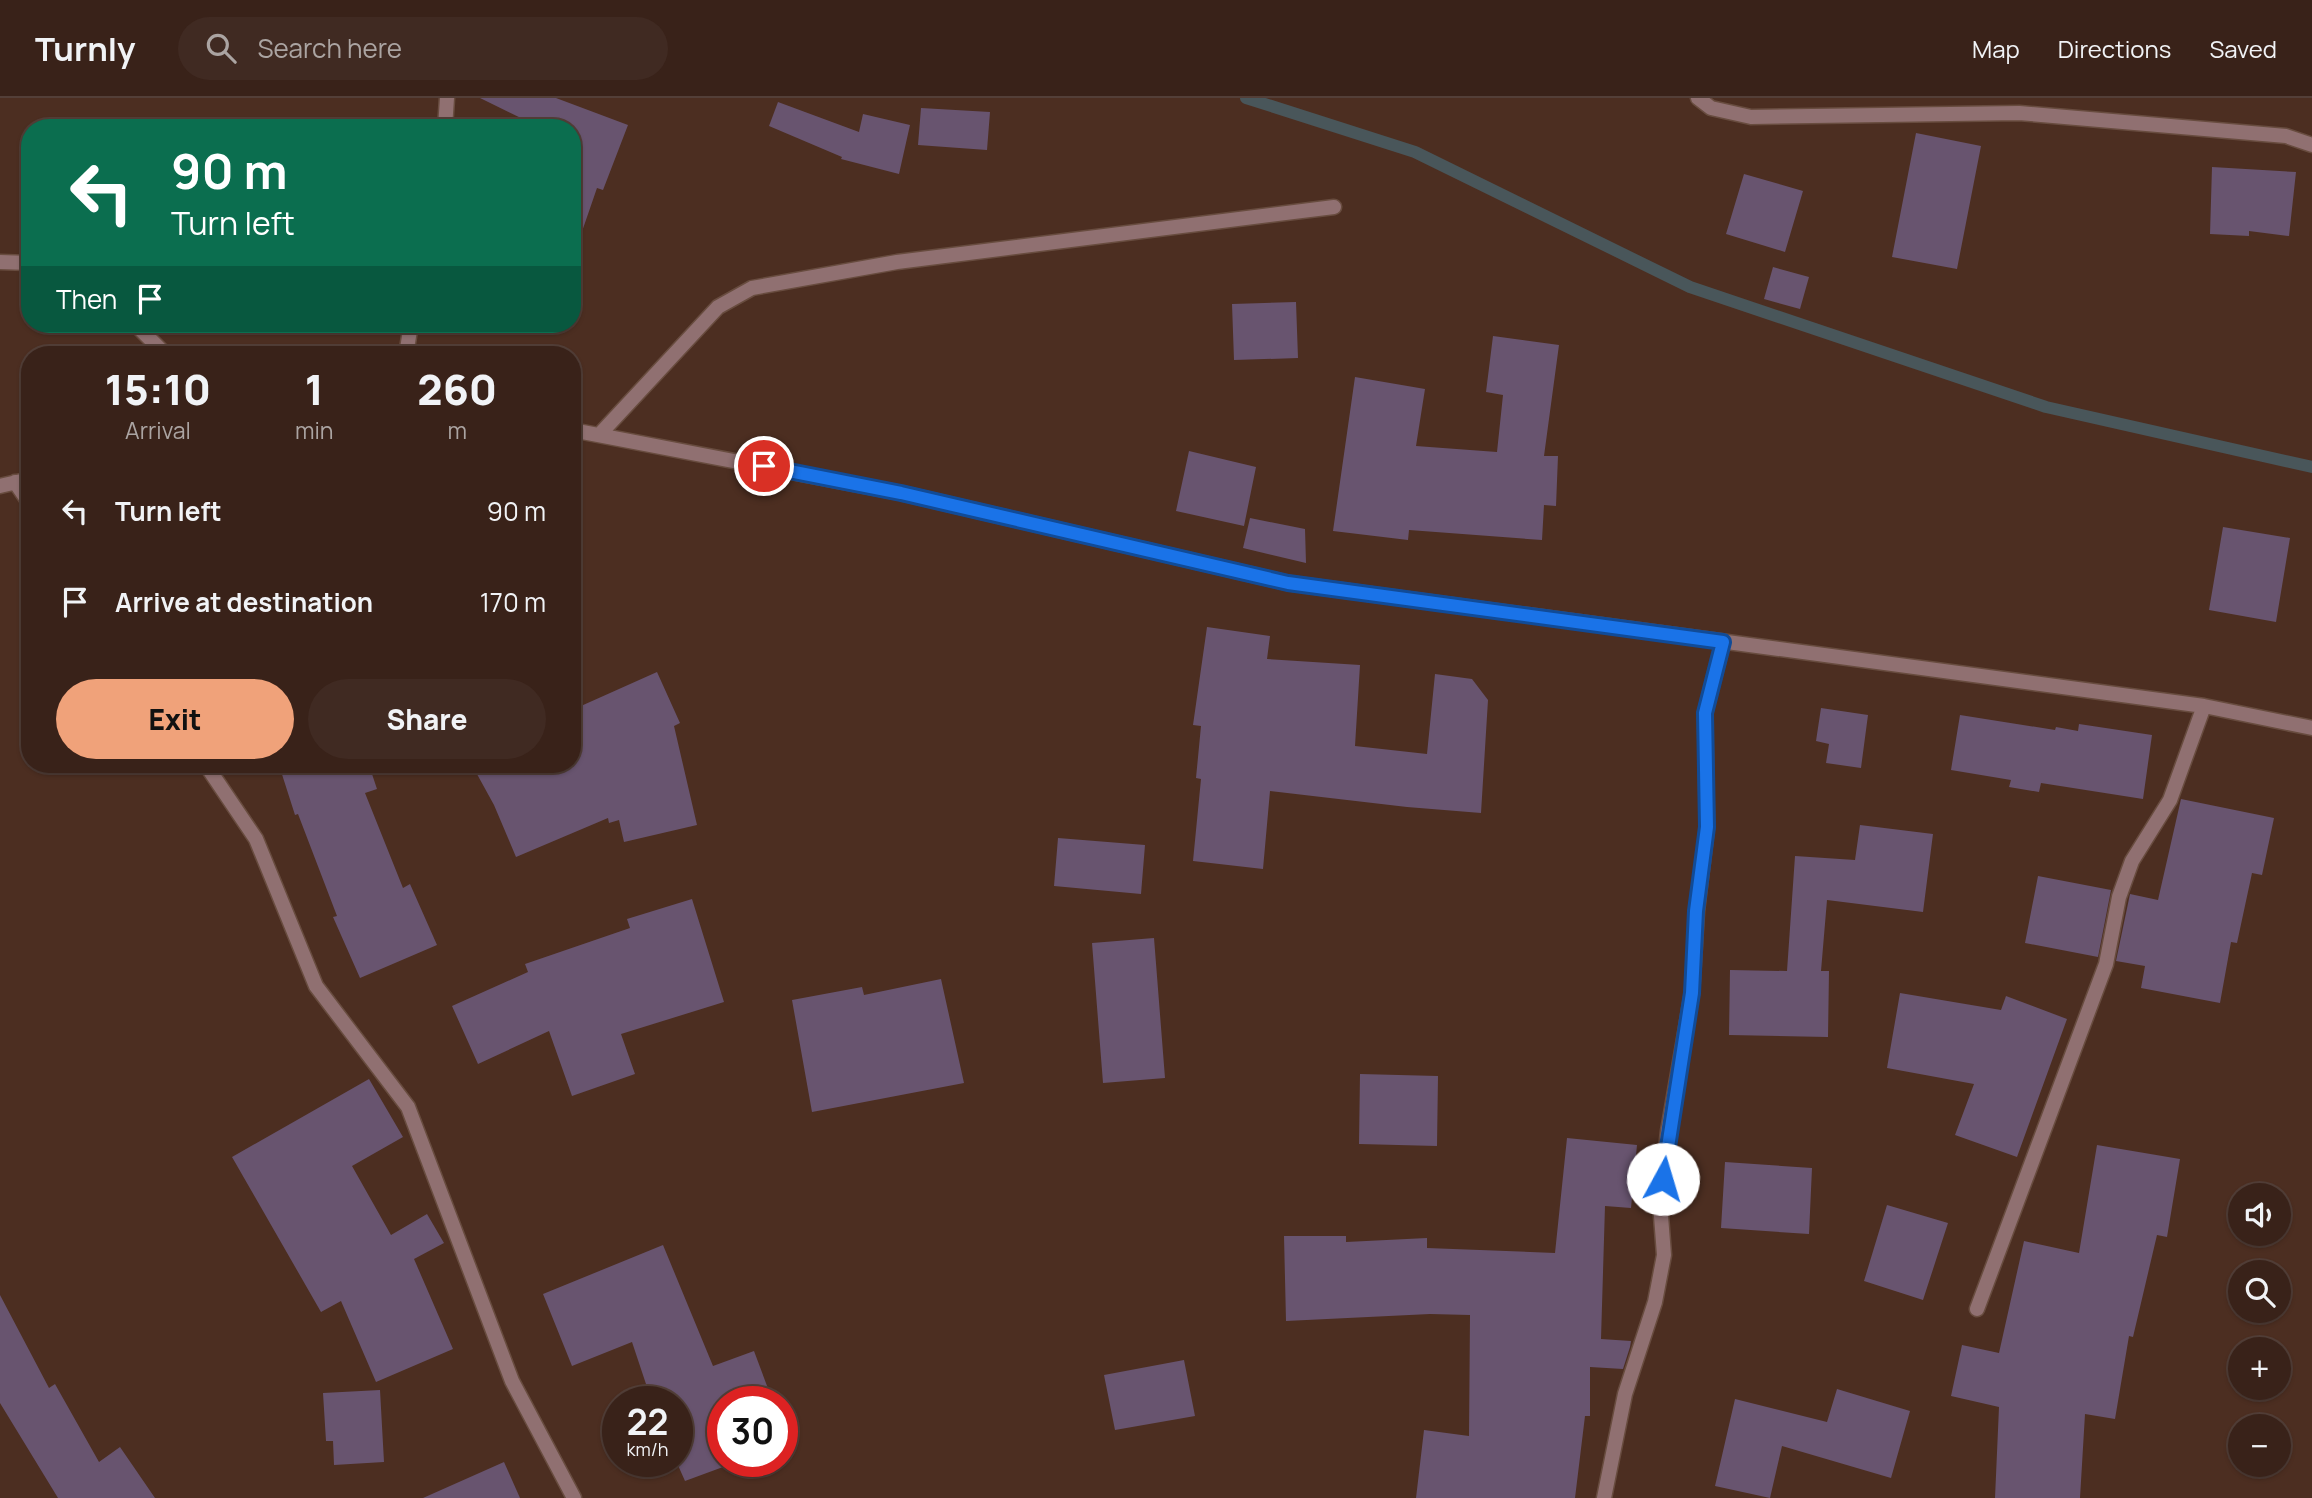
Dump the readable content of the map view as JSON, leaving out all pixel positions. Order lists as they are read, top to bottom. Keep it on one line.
{"page":{"header":"Turnly","search":"Search here","nav":["Map","Directions","Saved"],"turn":["90 m","Turn left"],"then":"Then","eta":["15:10","Arrival","1","min","260","m"],"list":[{"name":"Turn left","value":"90 m"},{"name":"Arrive at destination","value":"170 m"}],"buttons":["Exit","Share"],"map_buttons":["+","−"],"speed":"22 km/h","limit":"30"}}
